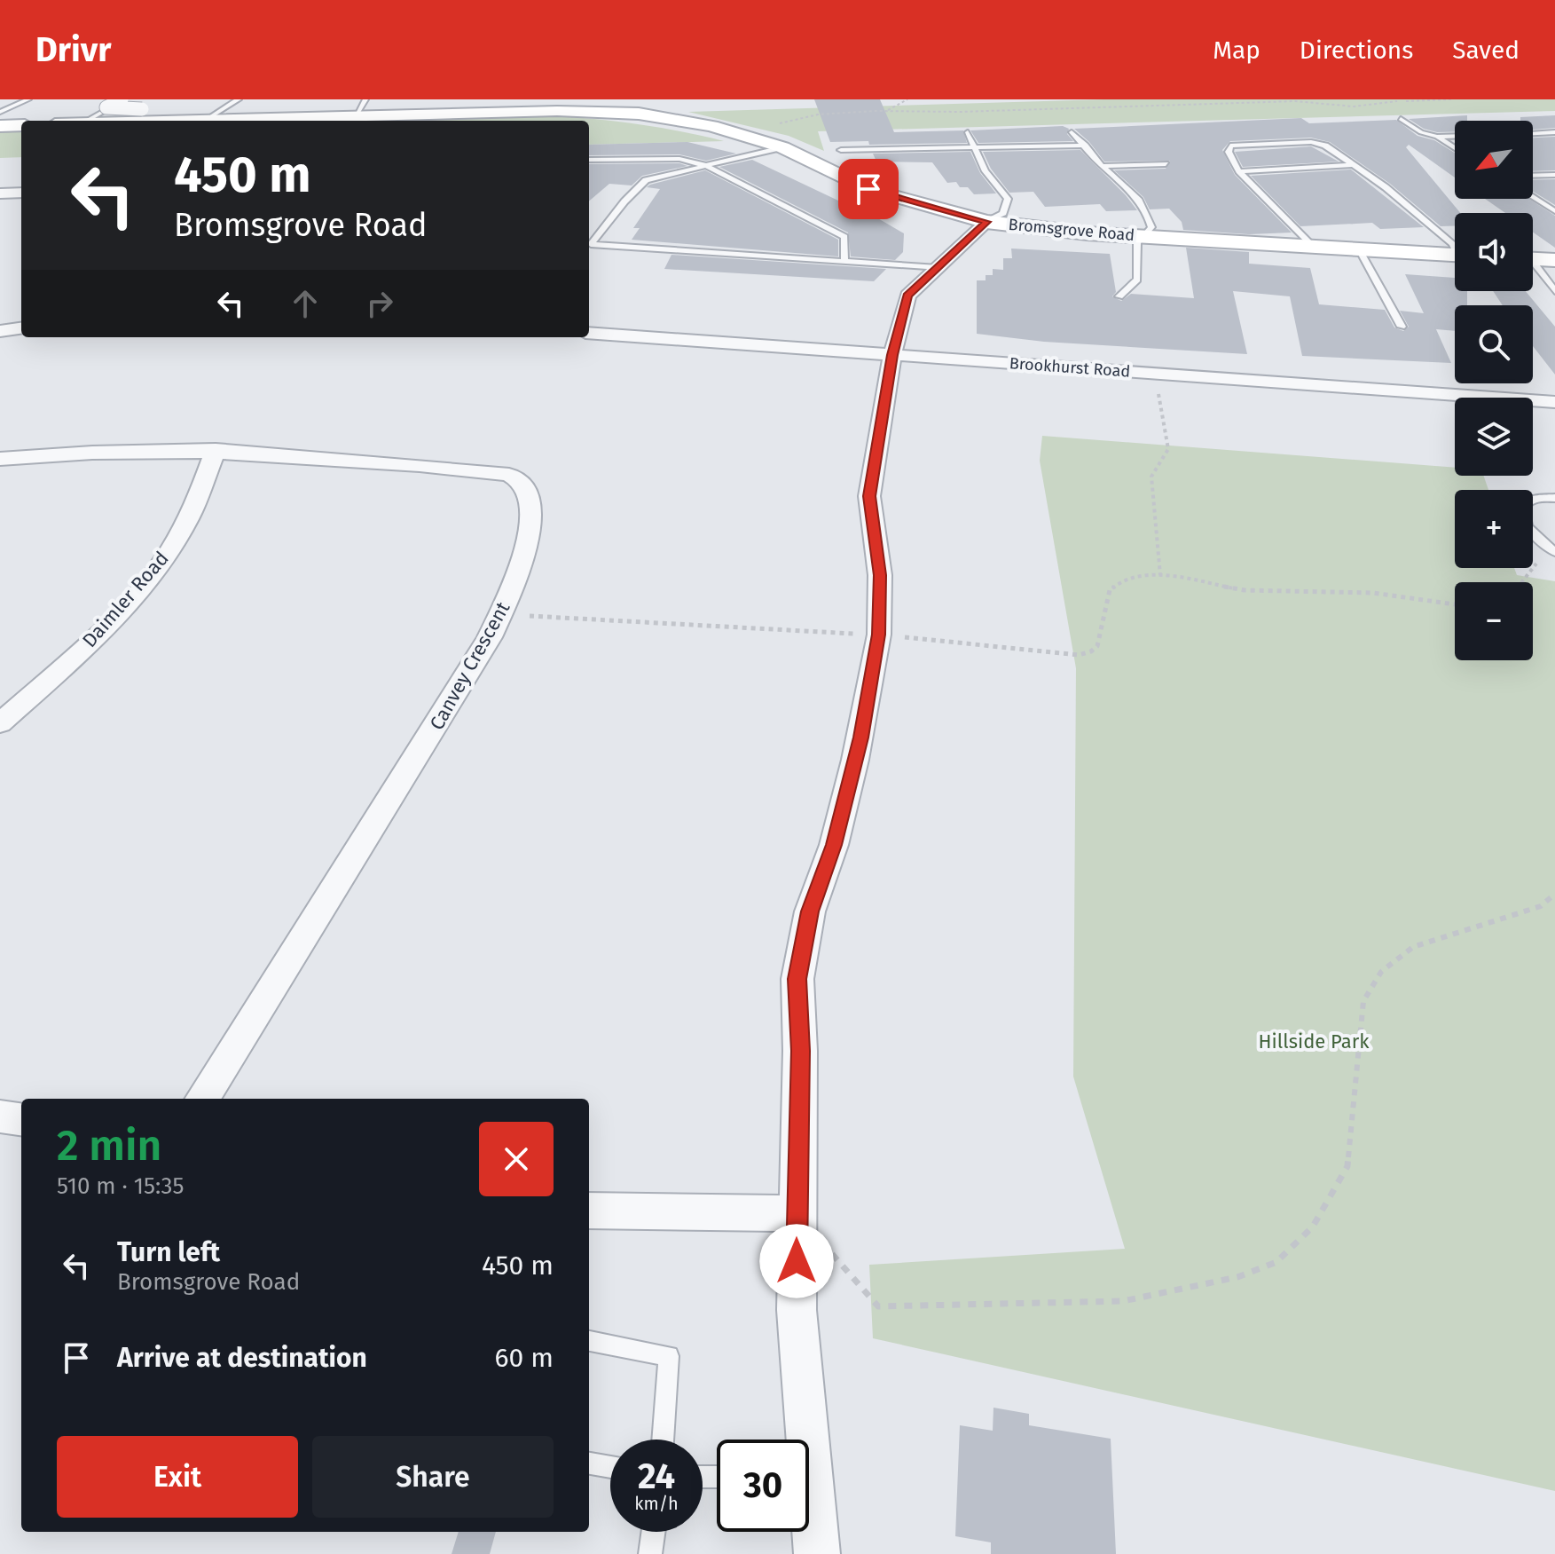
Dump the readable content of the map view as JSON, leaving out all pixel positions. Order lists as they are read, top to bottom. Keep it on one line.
{"streets":{"street":["Bromsgrove Road","Brookhurst Road","Daimler Road","Canvey Crescent"]},"crossings":[["Daimler Road","Canvey Crescent"]],"parks":["Hillside Park"],"north":"bottom left","page":{"header":"Drivr","nav":["Map","Directions","Saved"],"map_buttons":["+","−"],"turn":["450 m","Bromsgrove Road"],"heading":["2 min","510 m · 15:35"],"list":[{"name":"Turn left","note":"Bromsgrove Road","value":"450 m"},{"name":"Arrive at destination","value":"60 m"}],"buttons":["Exit","Share"],"speed":"24 km/h","limit":"30"}}
